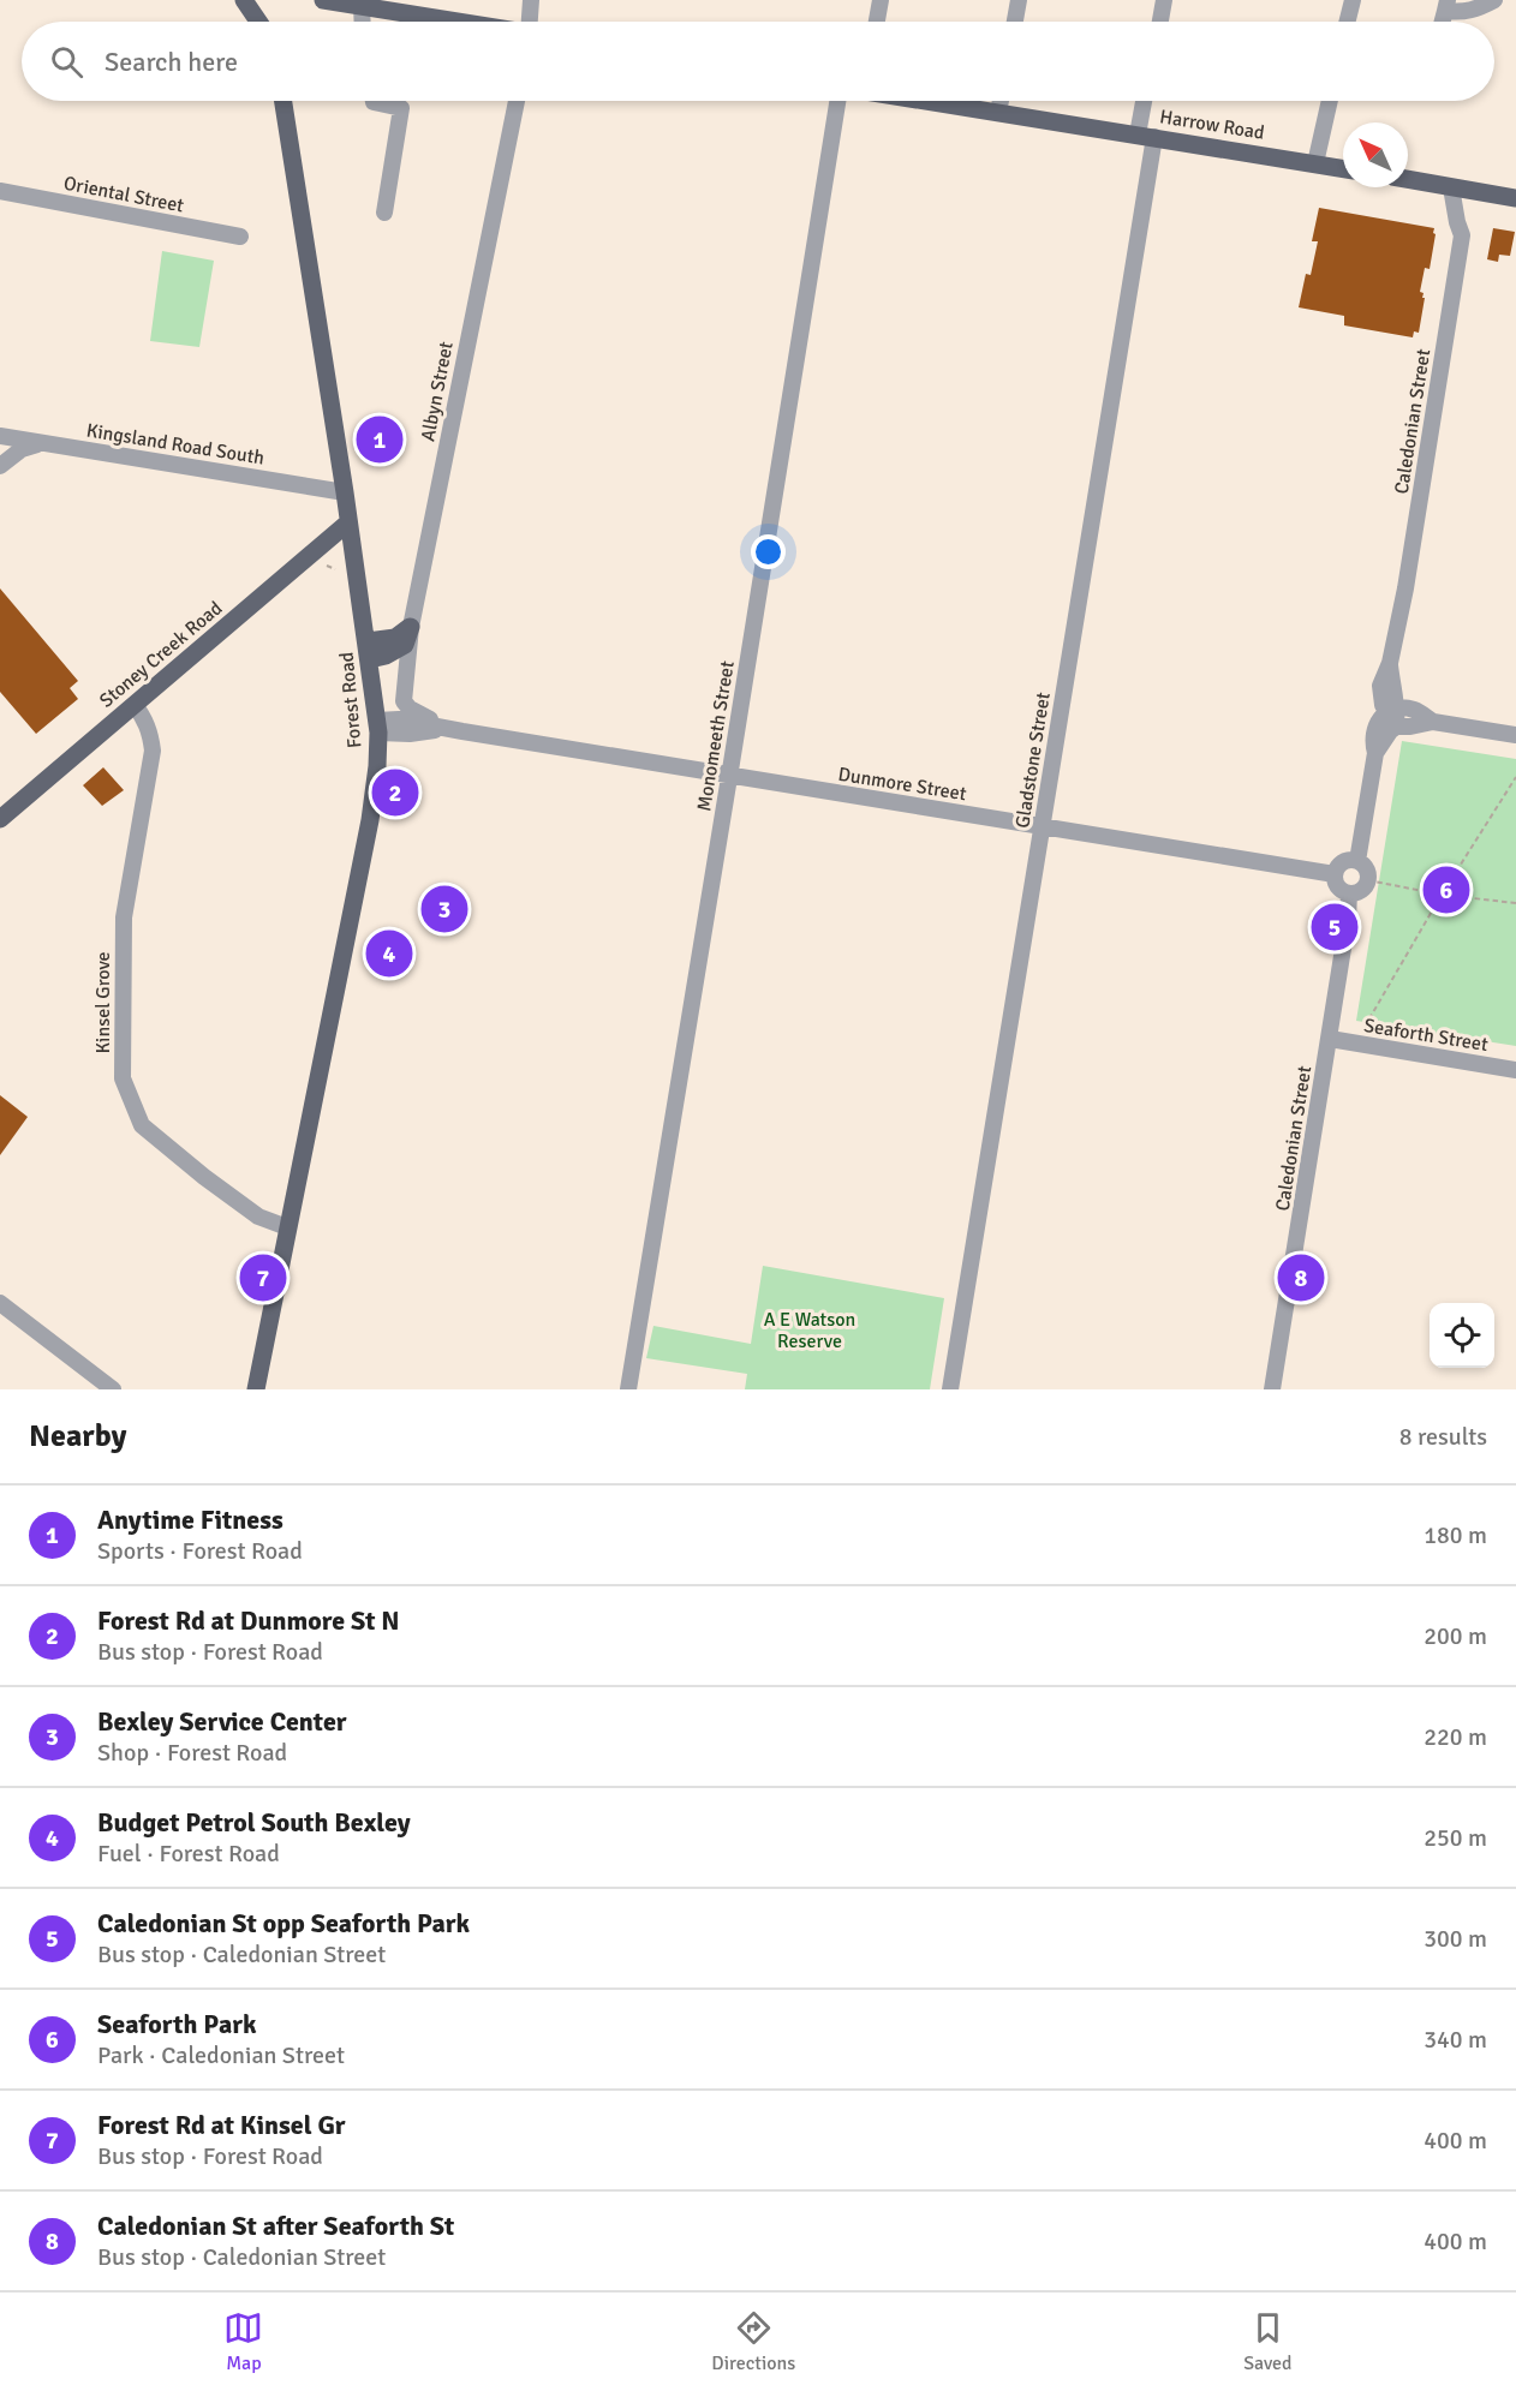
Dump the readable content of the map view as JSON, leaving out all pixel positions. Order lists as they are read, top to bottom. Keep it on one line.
{"streets":{"main road":["Harrow Road","Stoney Creek Road","Forest Road"],"street":["Oriental Street","Albyn Street","Caledonian Street","Kingsland Road South","Monomeeth Street","Gladstone Street","Dunmore Street","Kinsel Grove","Seaforth Street"]},"crossings":[["Harrow Road","Gladstone Street"],["Albyn Street","Dunmore Street"],["Caledonian Street","Dunmore Street"],["Caledonian Street","Seaforth Street"],["Kingsland Road South","Forest Road"],["Stoney Creek Road","Forest Road"],["Stoney Creek Road","Kinsel Grove"],["Forest Road","Dunmore Street"],["Forest Road","Kinsel Grove"],["Monomeeth Street","Dunmore Street"],["Gladstone Street","Dunmore Street"]],"parks":["A E Watson Reserve"],"north":"top left","page":{"search":"Search here","pins":["1","2","6","3","5","4","7","8"],"heading":["Nearby","8 results"],"list":[{"mark":"1","name":"Anytime Fitness","note":"Sports · Forest Road","value":"180 m"},{"mark":"2","name":"Forest Rd at Dunmore St N","note":"Bus stop · Forest Road","value":"200 m"},{"mark":"3","name":"Bexley Service Center","note":"Shop · Forest Road","value":"220 m"},{"mark":"4","name":"Budget Petrol South Bexley","note":"Fuel · Forest Road","value":"250 m"},{"mark":"5","name":"Caledonian St opp Seaforth Park","note":"Bus stop · Caledonian Street","value":"300 m"},{"mark":"6","name":"Seaforth Park","note":"Park · Caledonian Street","value":"340 m"},{"mark":"7","name":"Forest Rd at Kinsel Gr","note":"Bus stop · Forest Road","value":"400 m"},{"mark":"8","name":"Caledonian St after Seaforth St","note":"Bus stop · Caledonian Street","value":"400 m"}],"nav":["Map","Directions","Saved"]}}
